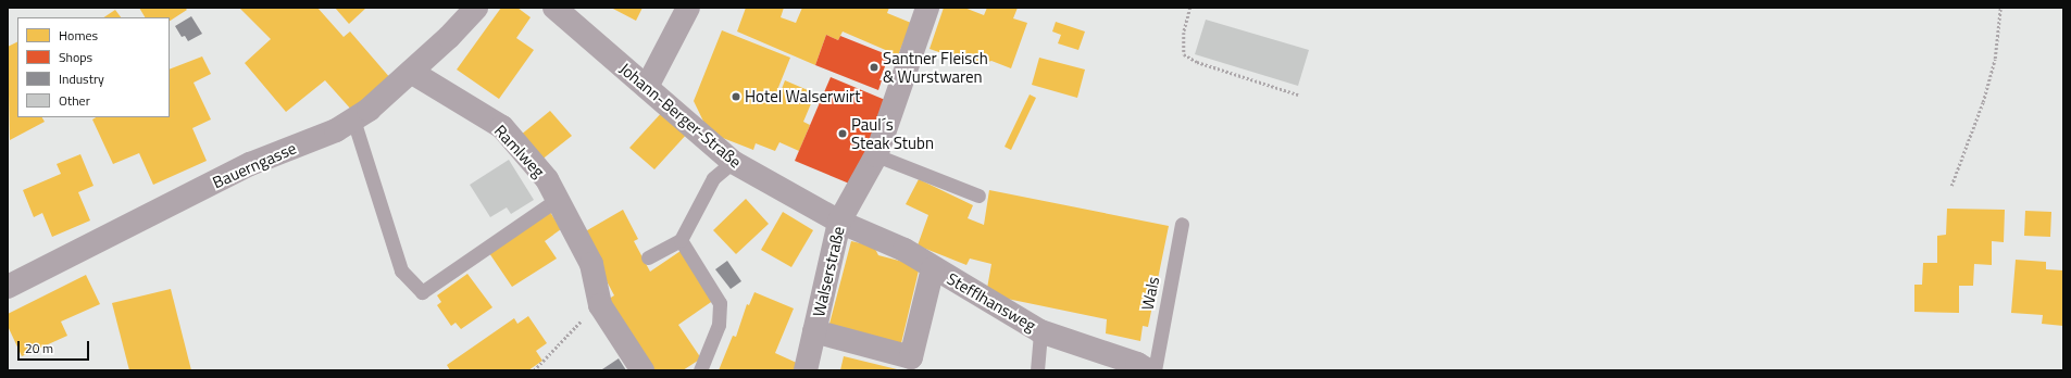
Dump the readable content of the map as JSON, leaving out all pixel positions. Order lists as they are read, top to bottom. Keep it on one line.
{"streets":{"street":["Johann-Berger-Straße","Ramlweg","Bauerngasse","Walserstraße","Stefflhansweg"],"lane":["Wals"]},"crossings":[["Johann-Berger-Straße","Walserstraße"],["Johann-Berger-Straße","Stefflhansweg"],["Ramlweg","Bauerngasse"],["Walserstraße","Stefflhansweg"]],"places":["Santner Fleisch & Wurstwaren","Hotel Walserwirt","Paul´s Steak Stubn"],"legend":["Homes","Shops","Industry","Other"],"scale_bar":"20 m"}
